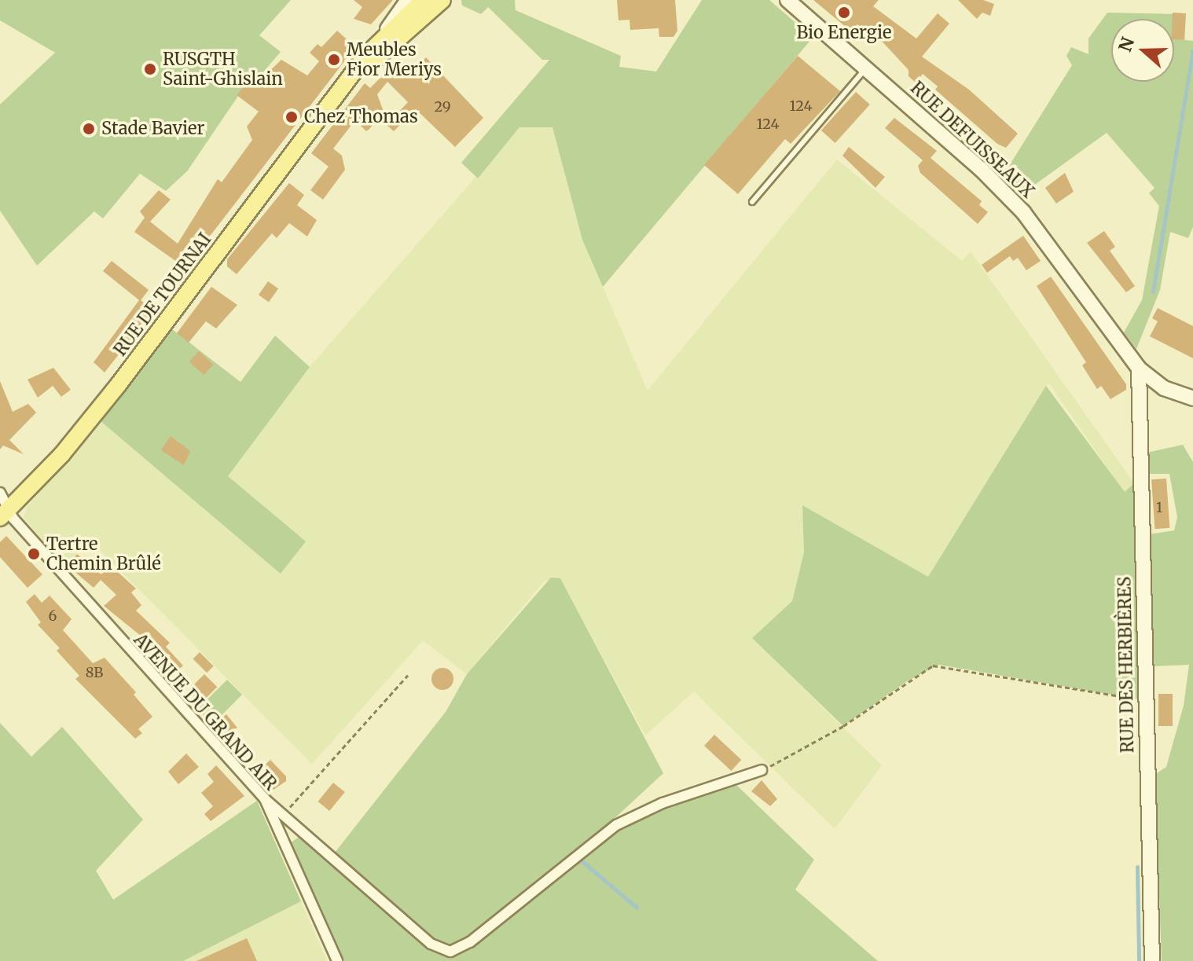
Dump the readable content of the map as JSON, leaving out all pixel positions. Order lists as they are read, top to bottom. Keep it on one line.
{"streets":{"main road":["RUE DE TOURNAI"],"street":["RUE DEFUISSEAUX","RUE DES HERBIÈRES","AVENUE DU GRAND AIR"]},"crossings":[["RUE DEFUISSEAUX","RUE DES HERBIÈRES"],["RUE DE TOURNAI","AVENUE DU GRAND AIR"]],"places":["Bio Energie","Meubles Fior Meriys","RUSGTH Saint-Ghislain","Chez Thomas","Stade Bavier","Tertre Chemin Brûlé"],"house_numbers":["124","29","124","1","6","8B"],"north":"left"}
